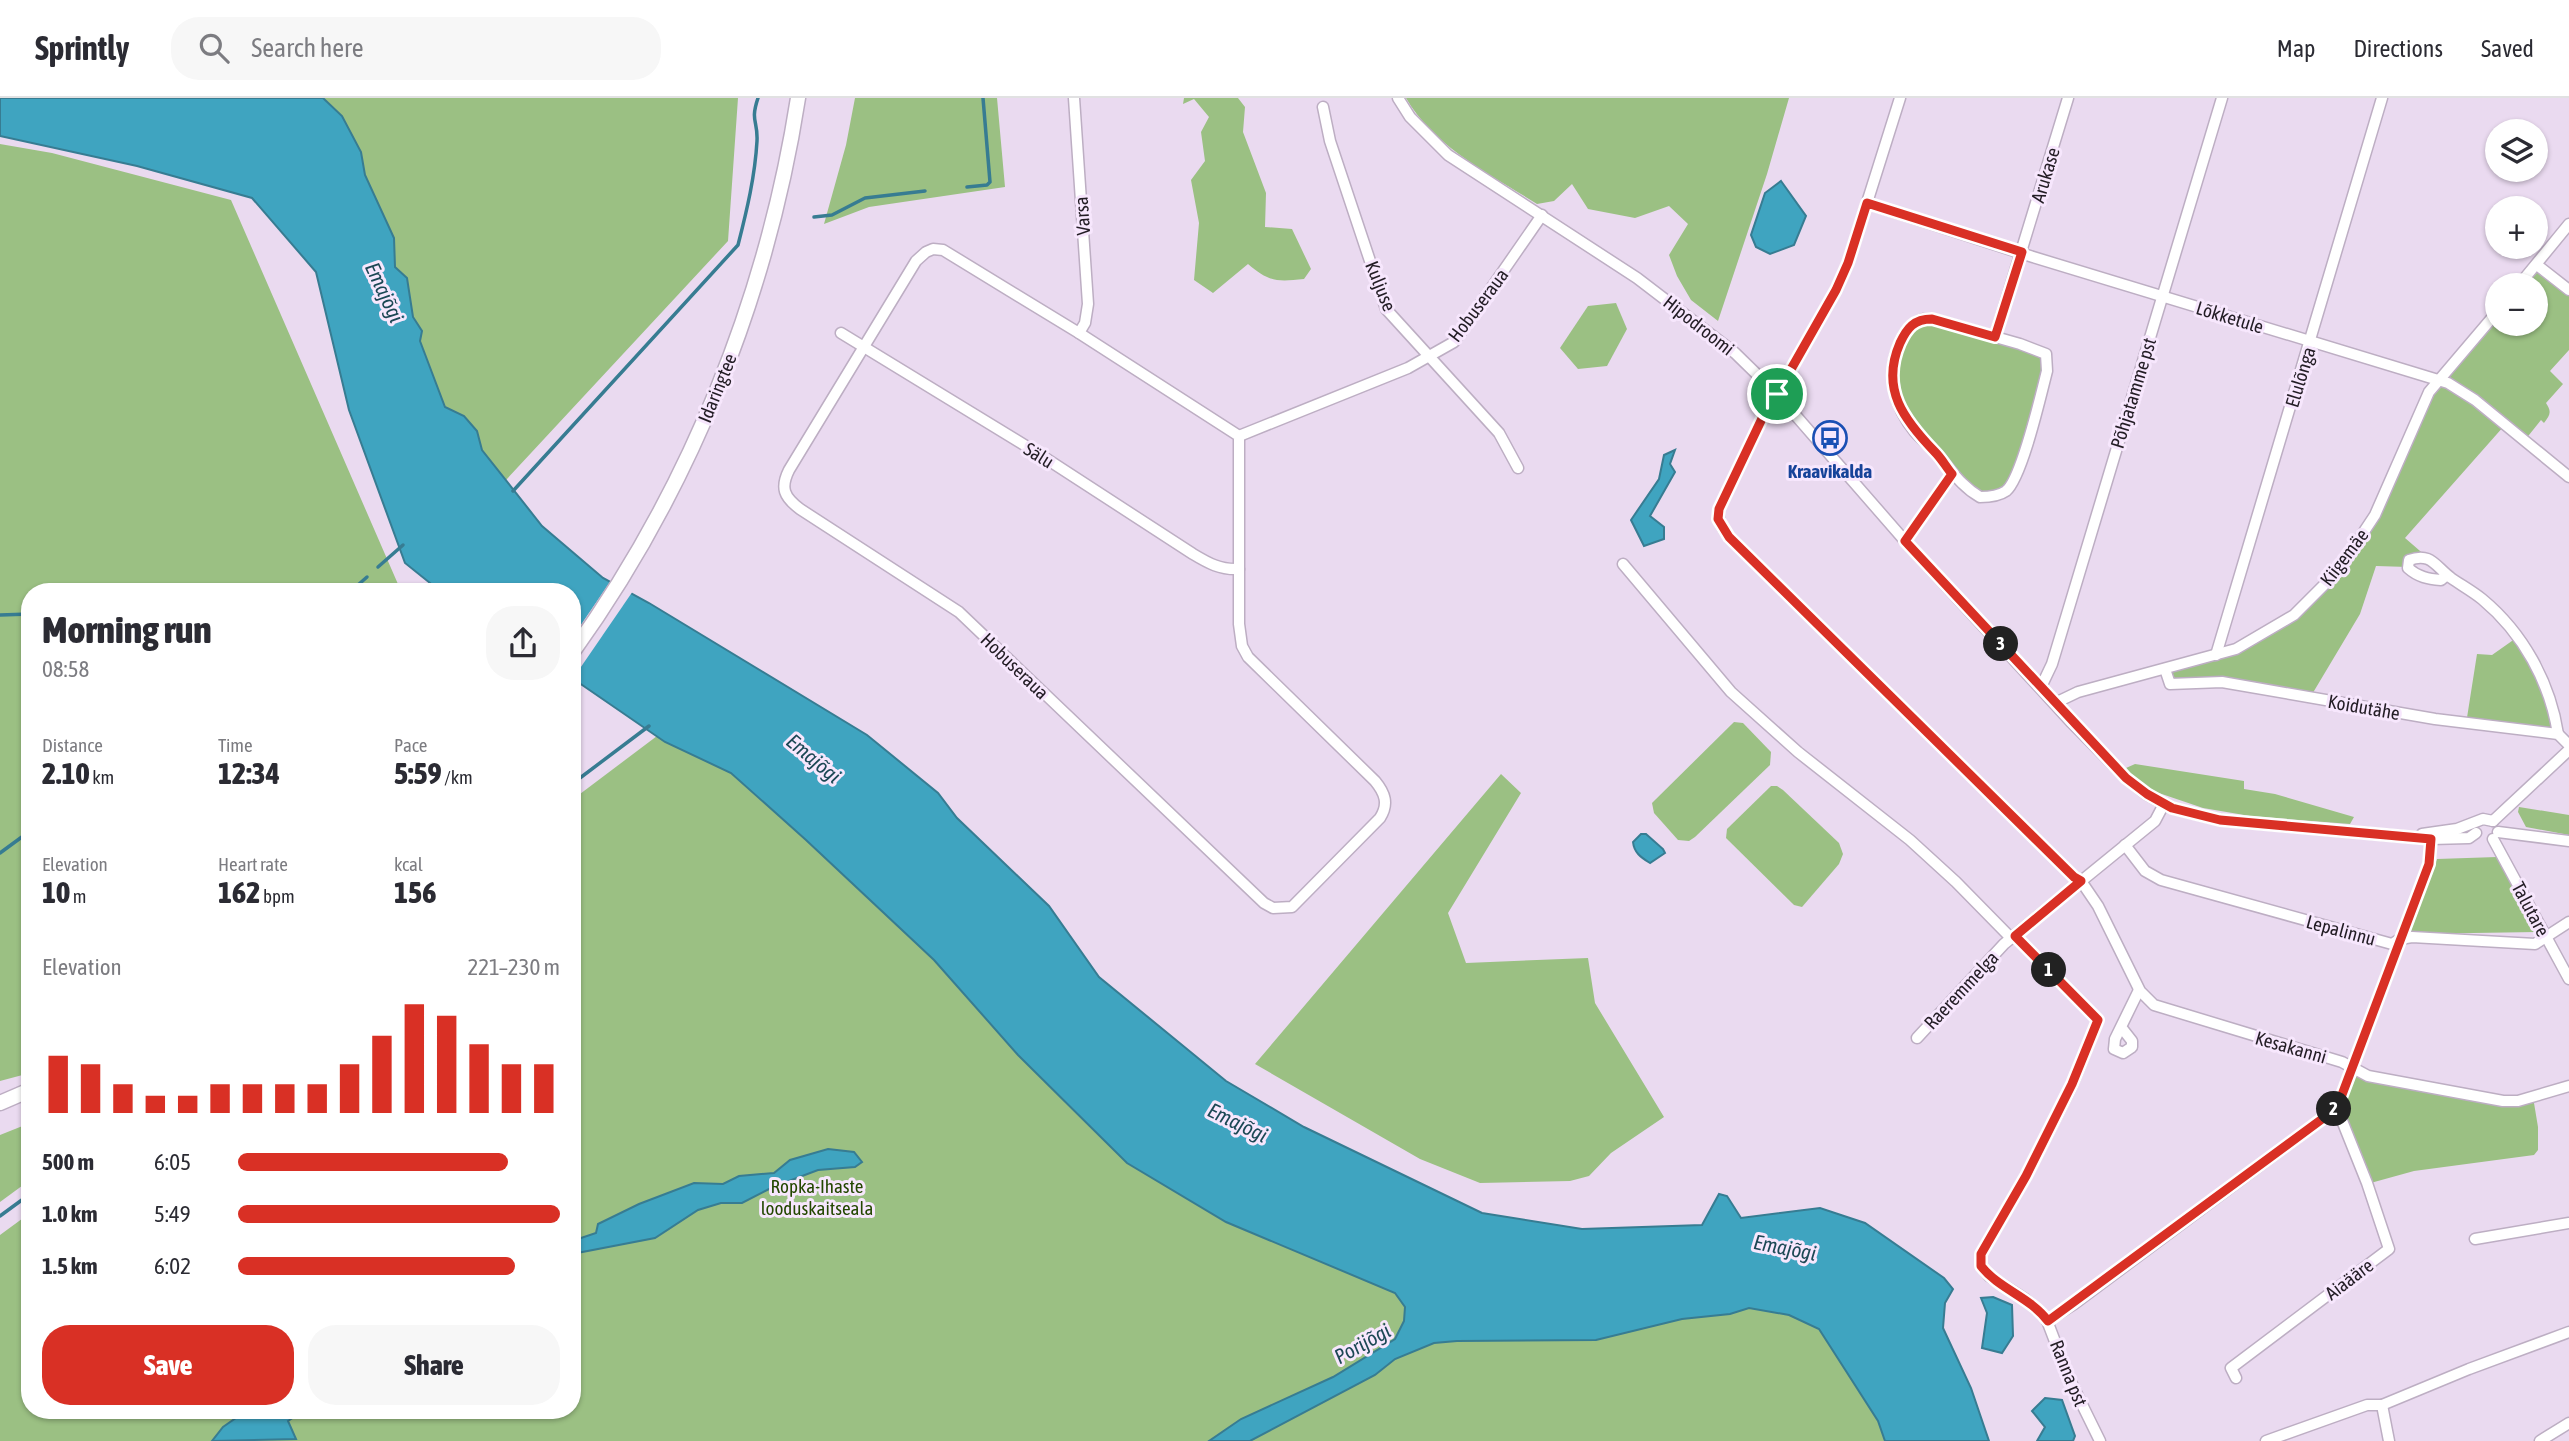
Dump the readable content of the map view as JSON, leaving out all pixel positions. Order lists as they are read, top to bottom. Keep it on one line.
{"streets":{"main road":["Idaringtee"],"street":["Arukase","Varsa","Kuljuse","Hobuseraua","Lõkketule","Hipodroomi","Elulõnga","Põhjatamme pst","Sälu","Kiigemäe","Koidutähe","Talutare","Lepalinnu","Raeremmelga","Kesakanni","Aiaääre","Ranna pst"]},"crossings":[["Arukase","Lõkketule"],["Varsa","Hobuseraua"],["Kuljuse","Hobuseraua"],["Hobuseraua","Hipodroomi"],["Hobuseraua","Sälu"],["Lõkketule","Elulõnga"],["Lõkketule","Põhjatamme pst"],["Lõkketule","Kiigemäe"],["Hipodroomi","Põhjatamme pst"],["Hipodroomi","Kiigemäe"],["Hipodroomi","Talutare"],["Hipodroomi","Raeremmelga"],["Hipodroomi","Kesakanni"],["Elulõnga","Kiigemäe"],["Kiigemäe","Koidutähe"],["Talutare","Lepalinnu"],["Lepalinnu","Raeremmelga"],["Raeremmelga","Kesakanni"],["Raeremmelga","Ranna pst"]],"water":["Emajõgi","Porijõgi"],"parks":["Ropka-Ihaste looduskaitseala"],"places":{"bus stop":["Kraavikalda"]},"page":{"header":"Sprintly","search":"Search here","nav":["Map","Directions","Saved"],"map_buttons":["+","−"],"heading":["Morning run","08:58"],"pins":["3","1","2"],"stats":[["Distance","2.10 km"],["Time","12:34"],["Pace","5:59 /km"],["Elevation","10 m"],["Heart rate","162 bpm"],["kcal","156"]],"chart":["Elevation","221–230 m"],"list":[{"name":"500 m","note":"6:05"},{"name":"1.0 km","note":"5:49"},{"name":"1.5 km","note":"6:02"}],"buttons":["Save","Share"]}}
